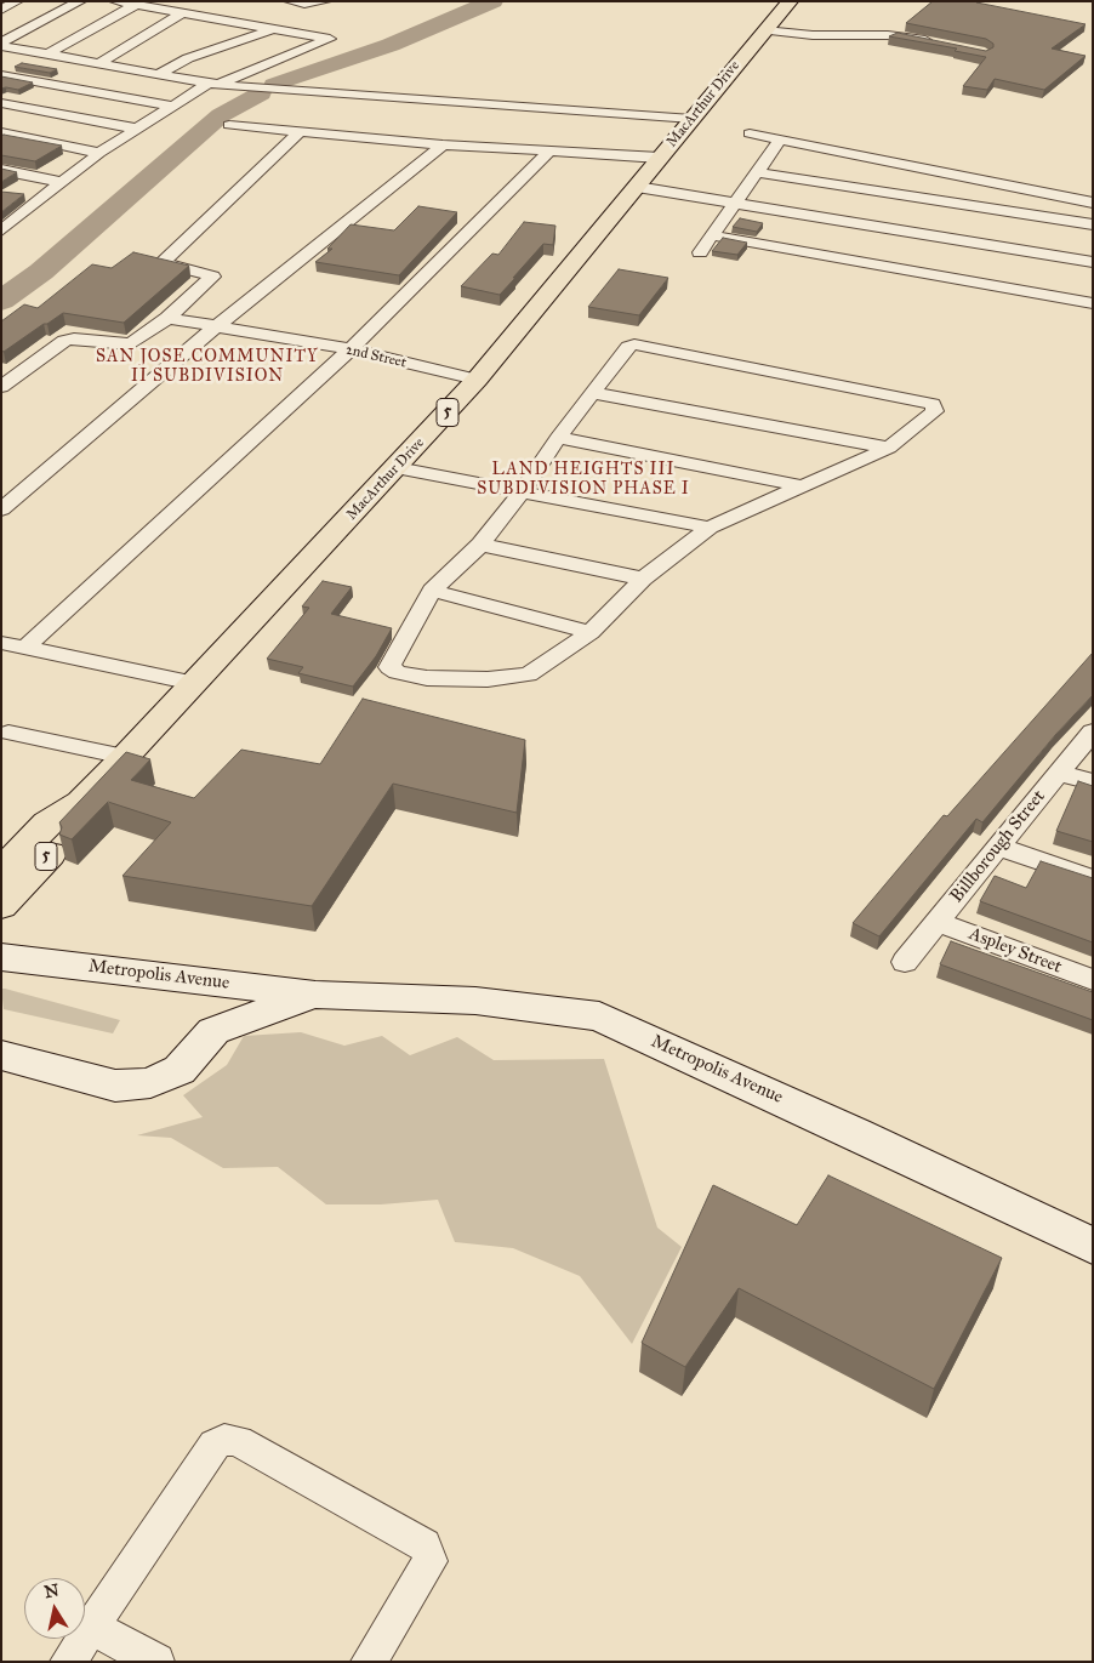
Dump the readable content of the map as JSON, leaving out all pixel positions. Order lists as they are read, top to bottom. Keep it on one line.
{"streets":{"main road":["MacArthur Drive","5","Metropolis Avenue"],"street":["2nd Street","Billborough Street","Aspley Street"]},"crossings":[["MacArthur Drive","2nd Street"],["Billborough Street","Aspley Street"]],"districts":["SAN JOSE COMMUNITY II SUBDIVISION","LAND HEIGHTS III SUBDIVISION PHASE I"],"north":"top"}
